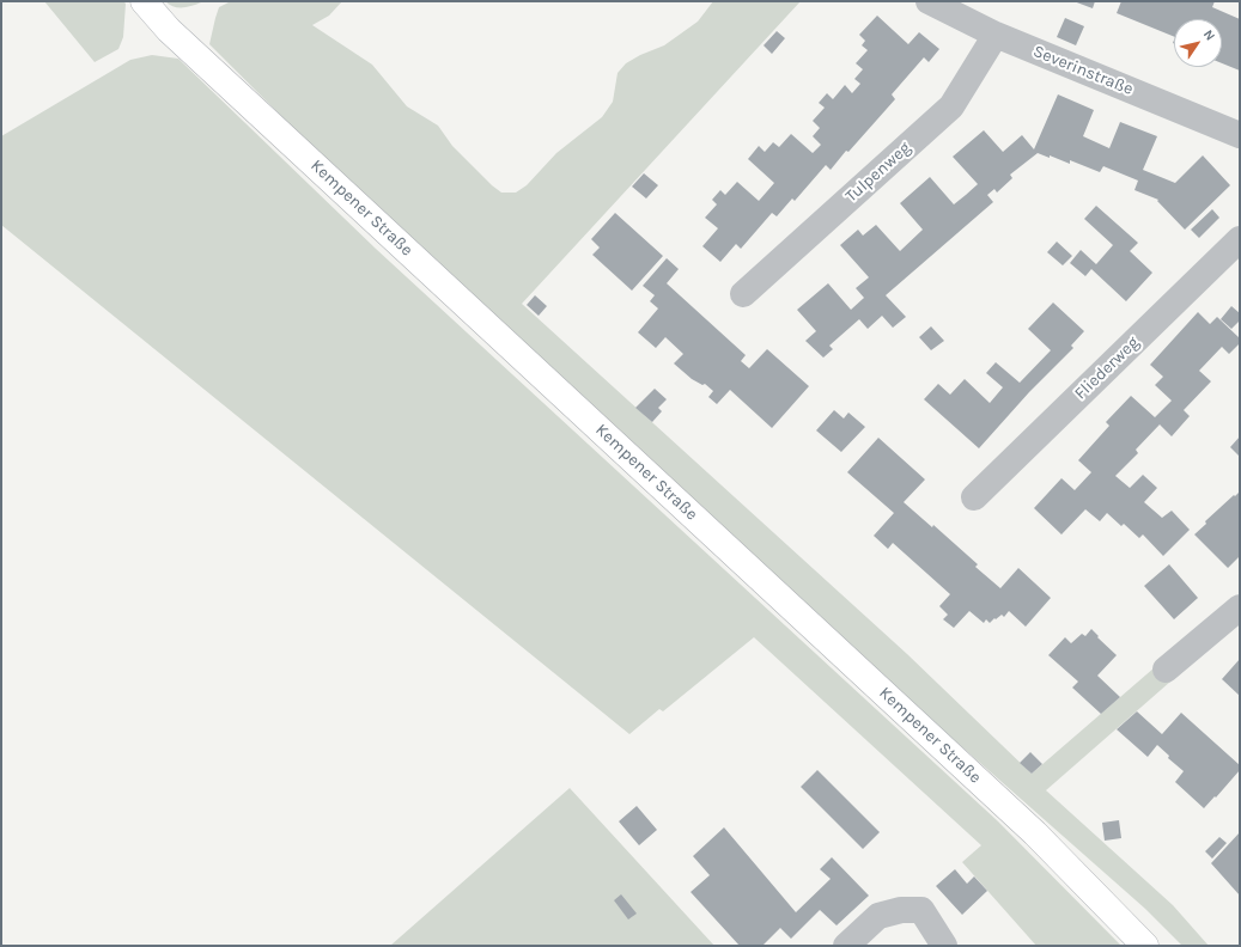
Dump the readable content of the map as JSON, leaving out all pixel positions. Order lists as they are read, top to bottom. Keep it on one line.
{"streets":{"main road":["Kempener Straße"],"street":["Severinstraße","Tulpenweg","Fliederweg"]},"crossings":[["Severinstraße","Tulpenweg"]],"north":"top right"}
